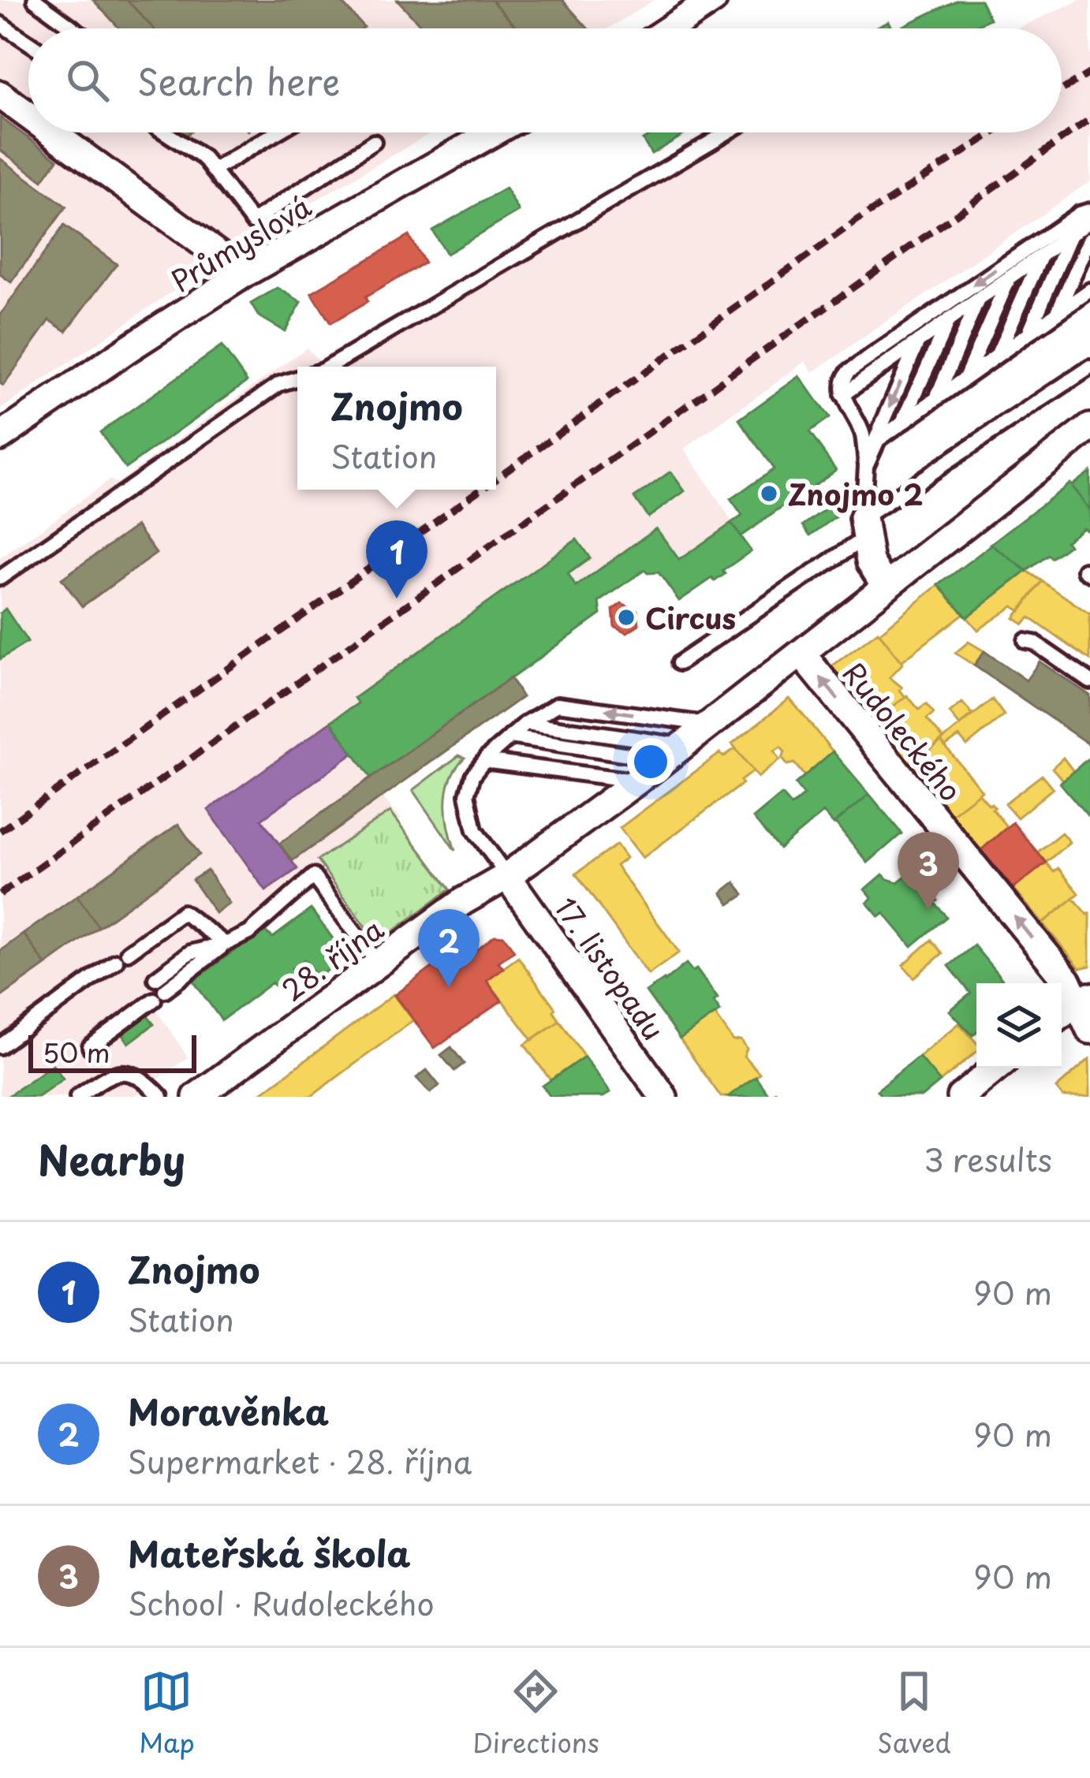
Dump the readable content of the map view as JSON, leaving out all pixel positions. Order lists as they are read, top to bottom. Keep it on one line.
{"streets":{"street":["Průmyslová","Rudoleckého","28. října","17. listopadu"]},"crossings":[["Rudoleckého","28. října"],["28. října","17. listopadu"]],"one_way":["Rudoleckého"],"places":["Znojmo 2","Circus"],"scale_bar":"50 m","page":{"search":"Search here","popup":["Znojmo","Station"],"pins":["1","3","2"],"scale":"50 m","heading":["Nearby","3 results"],"list":[{"mark":"1","name":"Znojmo","note":"Station","value":"90 m"},{"mark":"2","name":"Moravěnka","note":"Supermarket · 28. října","value":"90 m"},{"mark":"3","name":"Mateřská škola","note":"School · Rudoleckého","value":"90 m"}],"nav":["Map","Directions","Saved"]}}
